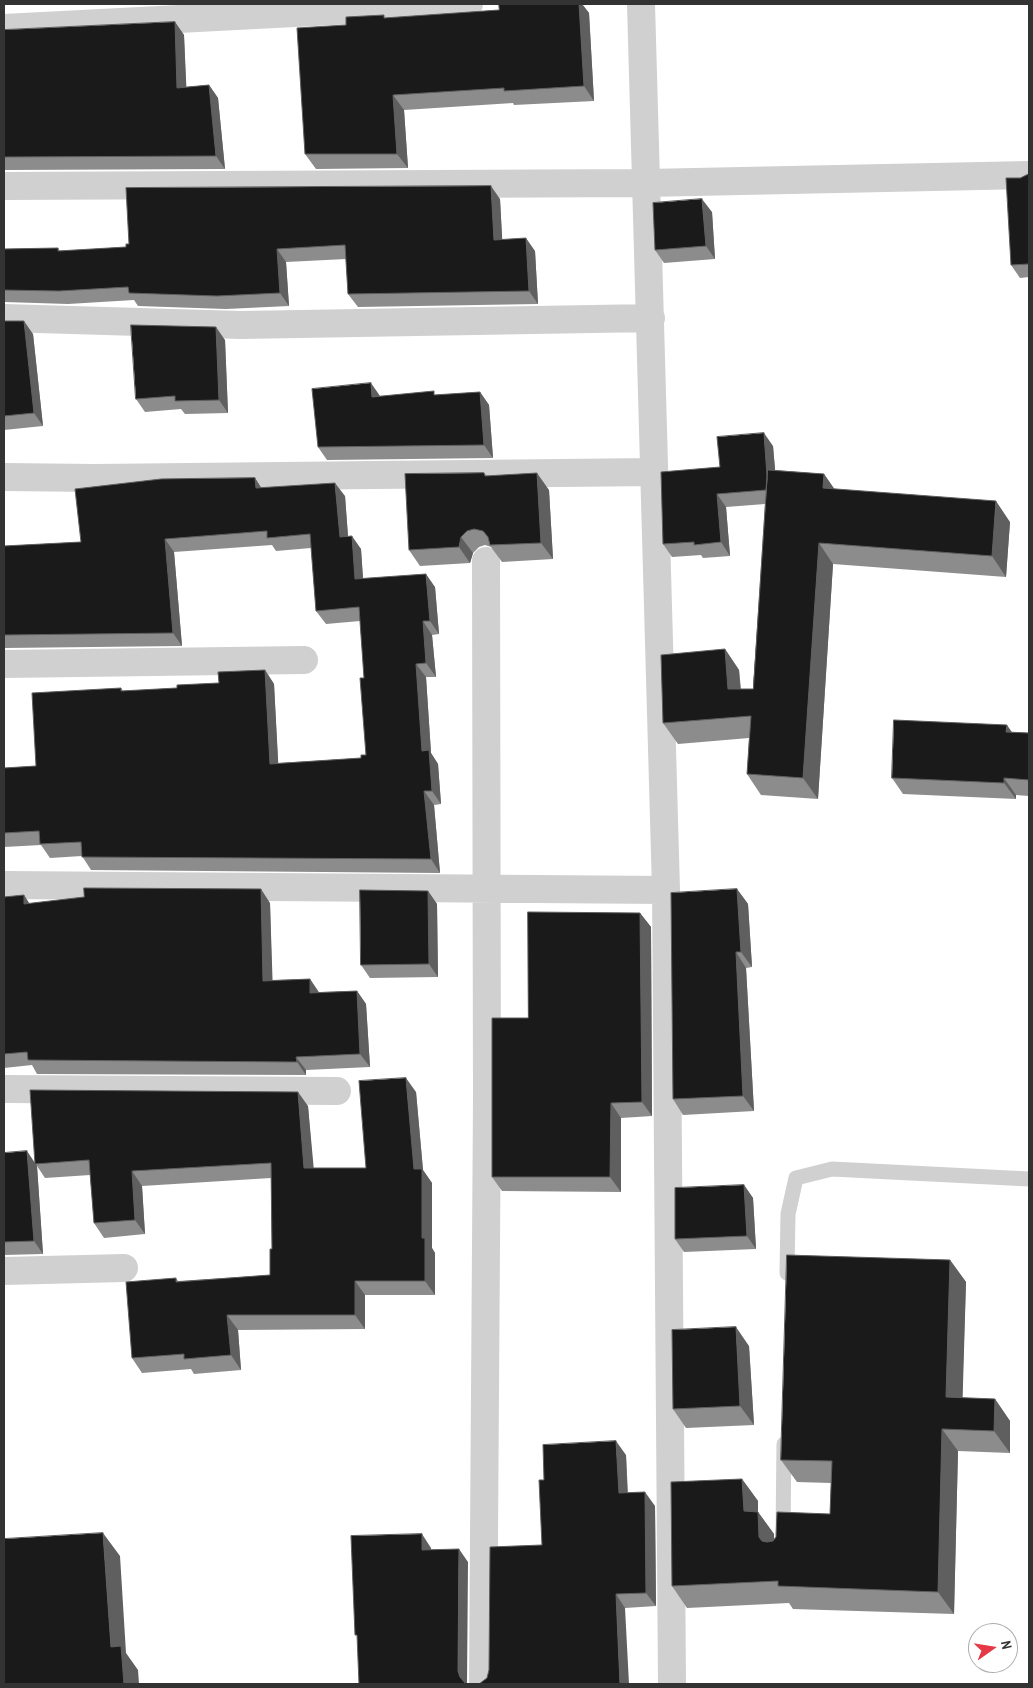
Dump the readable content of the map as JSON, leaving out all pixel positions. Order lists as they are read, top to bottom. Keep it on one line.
{"north":"right"}
